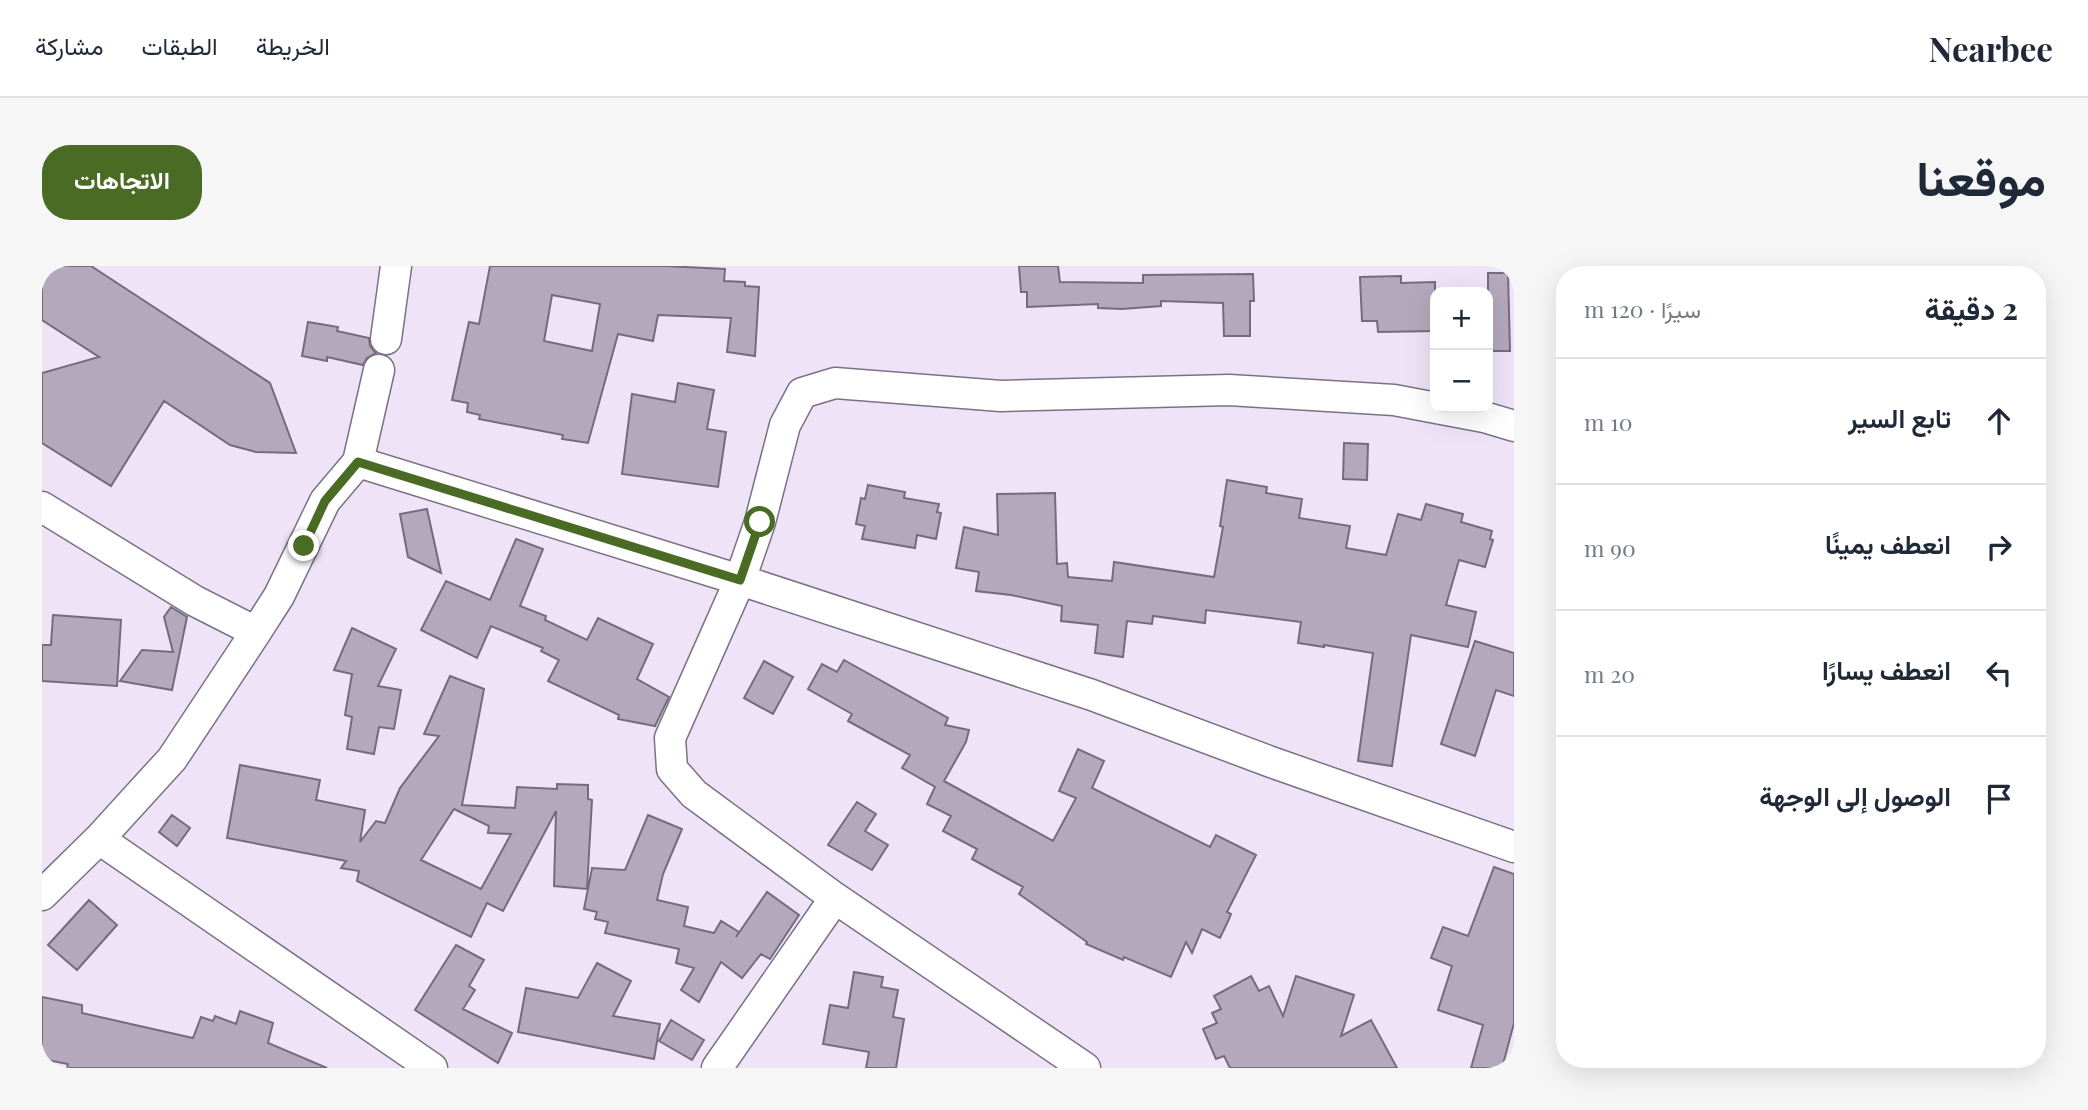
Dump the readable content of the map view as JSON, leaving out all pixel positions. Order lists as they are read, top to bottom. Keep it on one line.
{"page":{"header":"Nearbee","nav":["الخريطة","الطبقات","مشاركة"],"title":"موقعنا","buttons":"الاتجاهات","heading":["2 دقيقة","سيرًا · 120 m"],"map_buttons":["+","−"],"list":[["تابع السير","10 m"],["انعطف يمينًا","90 m"],["انعطف يسارًا","20 m"],"الوصول إلى الوجهة"]}}
